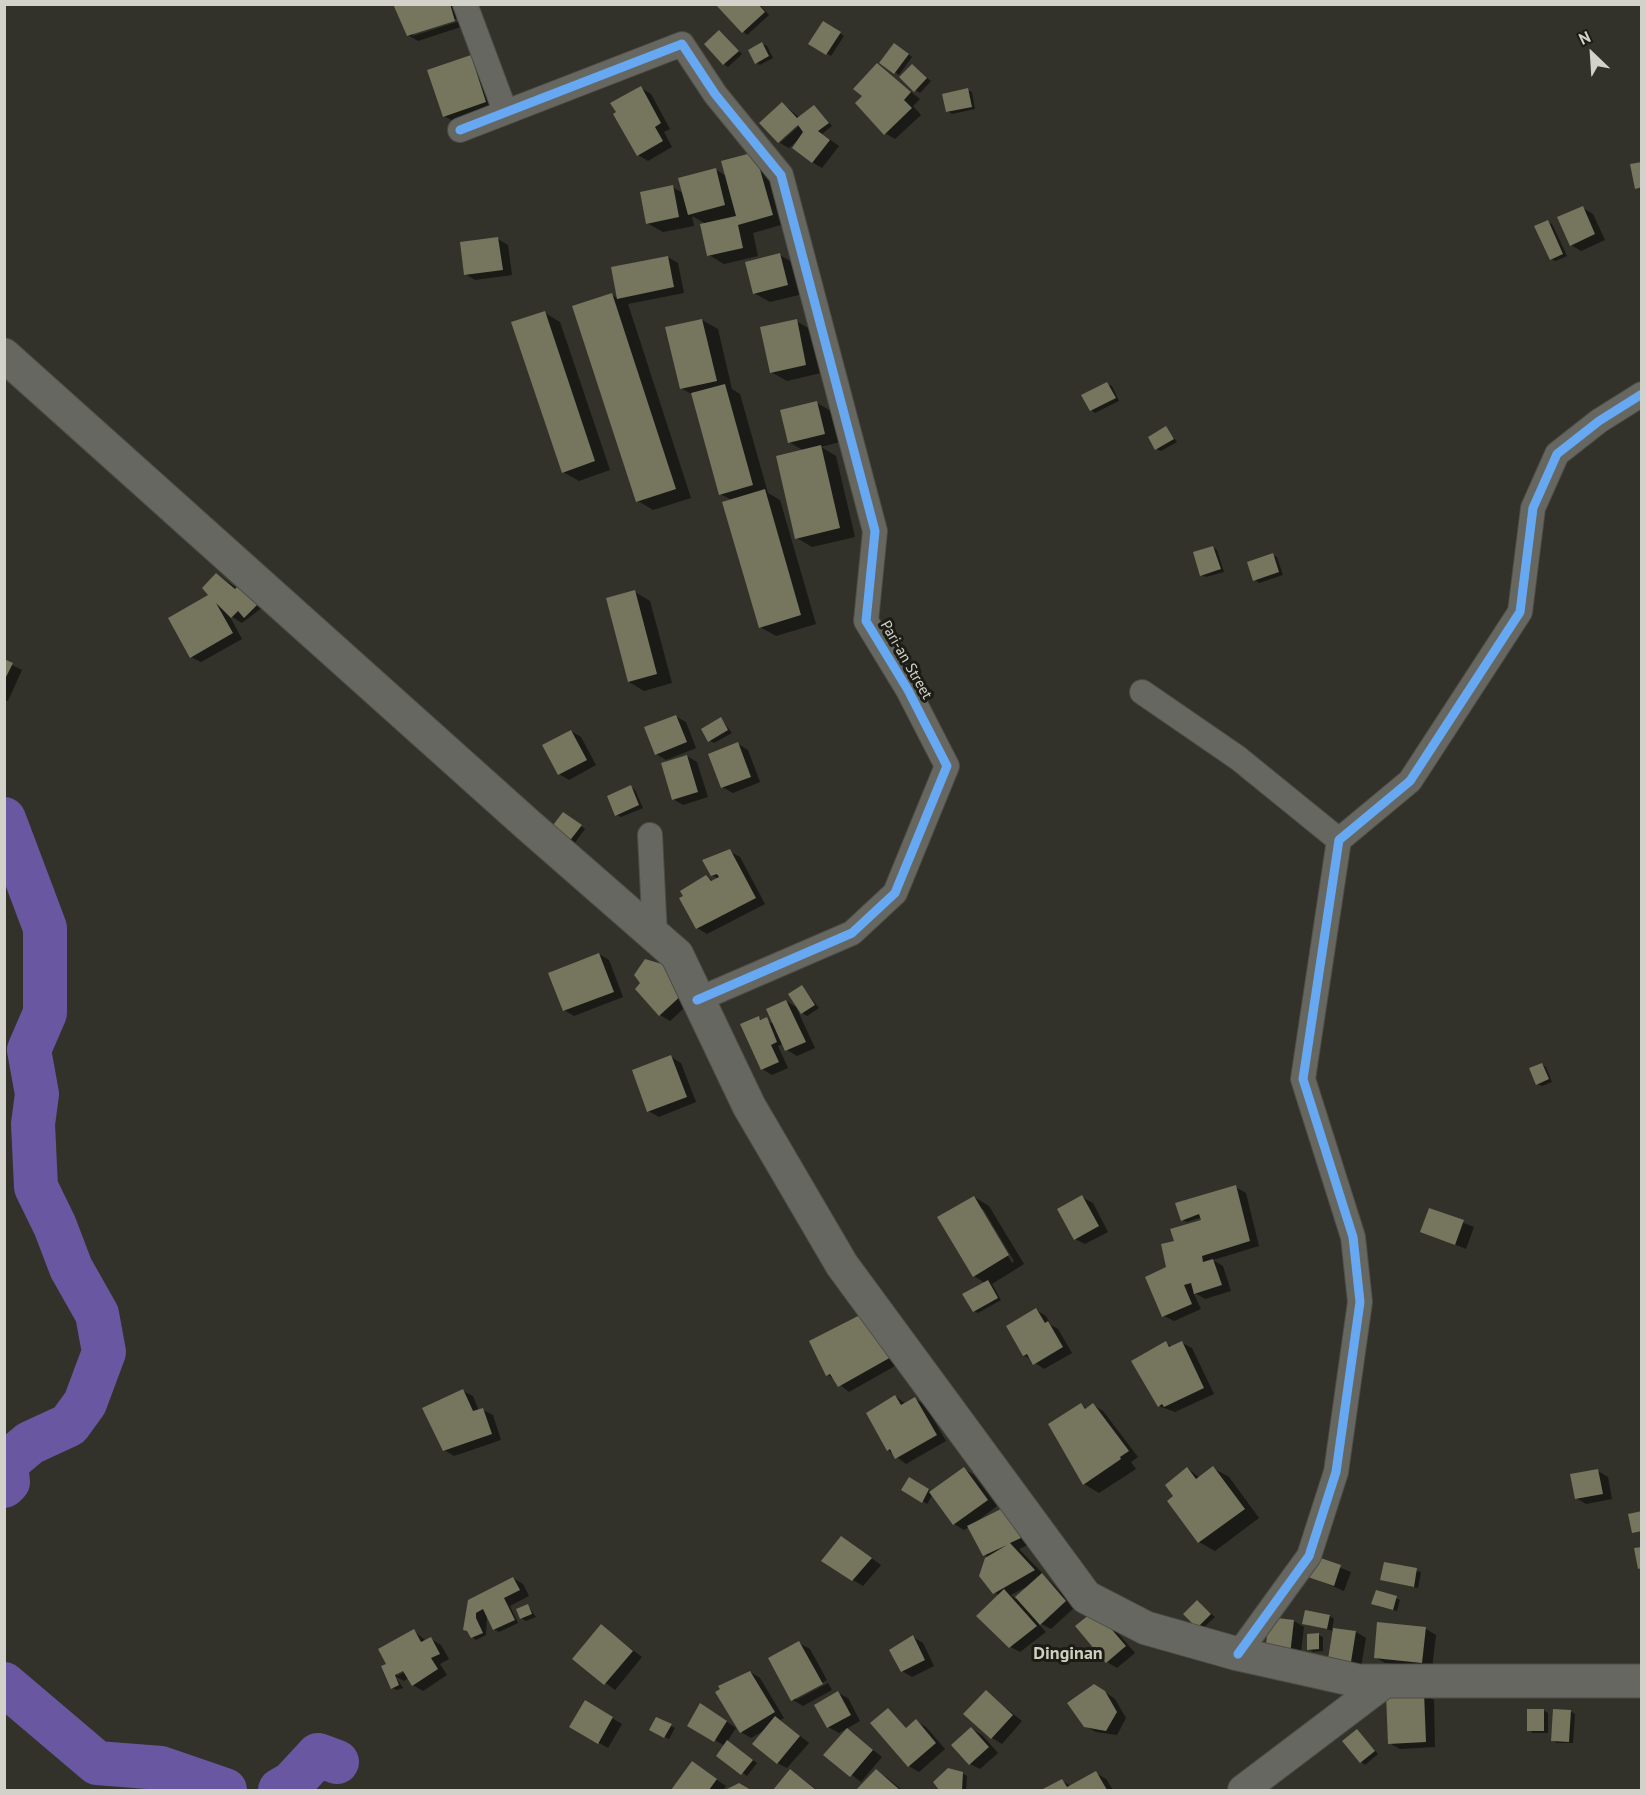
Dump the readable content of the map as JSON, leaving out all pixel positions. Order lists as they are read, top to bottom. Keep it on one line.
{"streets":{"street":["Pari-an Street"]},"districts":["Dinginan"],"north":"top left"}
